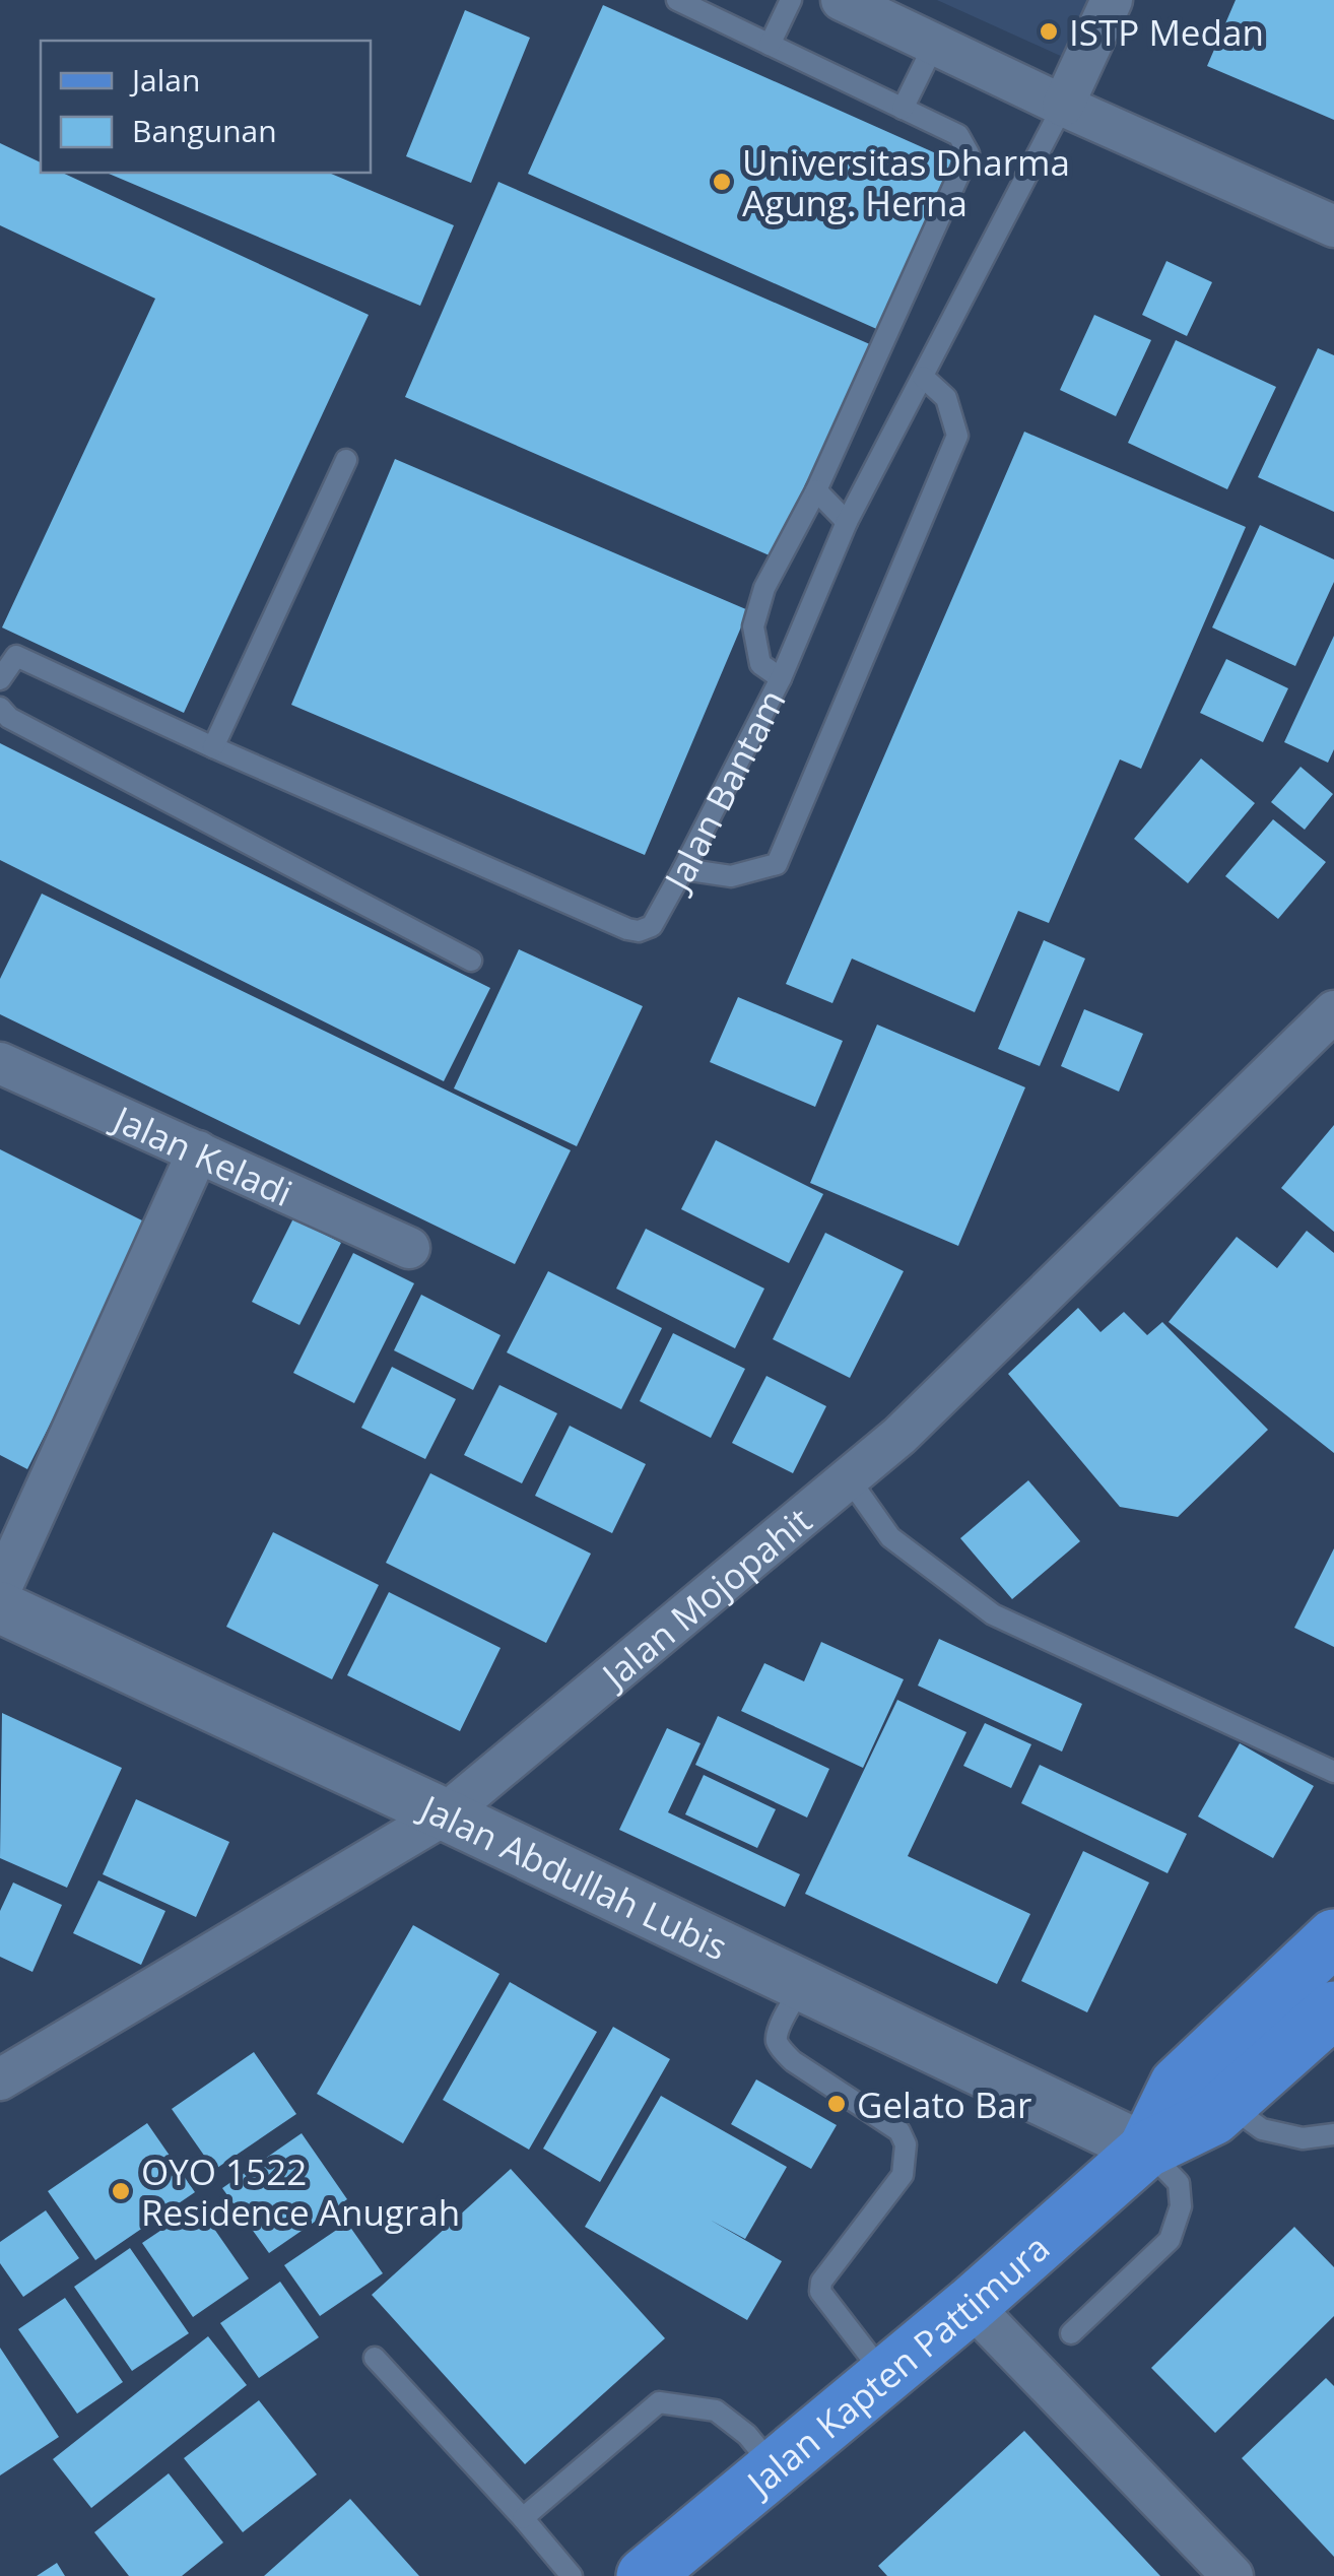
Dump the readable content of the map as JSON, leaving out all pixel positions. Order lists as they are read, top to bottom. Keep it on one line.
{"streets":{"main road":["Jalan Kapten Pattimura"],"street":["Jalan Bantam","Jalan Keladi","Jalan Mojopahit","Jalan Abdullah Lubis"]},"crossings":[["Jalan Mojopahit","Jalan Abdullah Lubis"],["Jalan Abdullah Lubis","Jalan Kapten Pattimura"]],"places":["ISTP Medan","Universitas Dharma Agung. Herna","Gelato Bar","OYO 1522 Residence Anugrah"],"legend":["Jalan","Bangunan"]}
